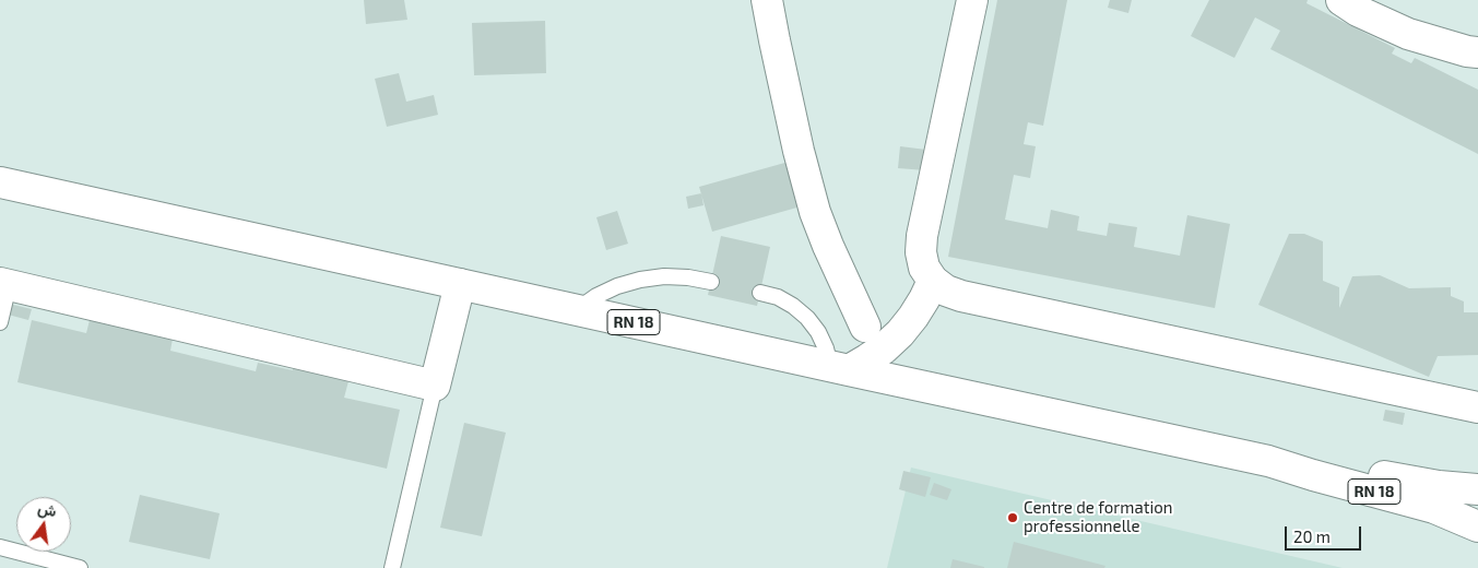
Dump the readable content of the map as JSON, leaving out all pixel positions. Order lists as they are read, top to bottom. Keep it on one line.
{"streets":{"street":["RN 18"]},"places":["Centre de formation professionnelle"],"scale_bar":"20 m","north":"top"}
